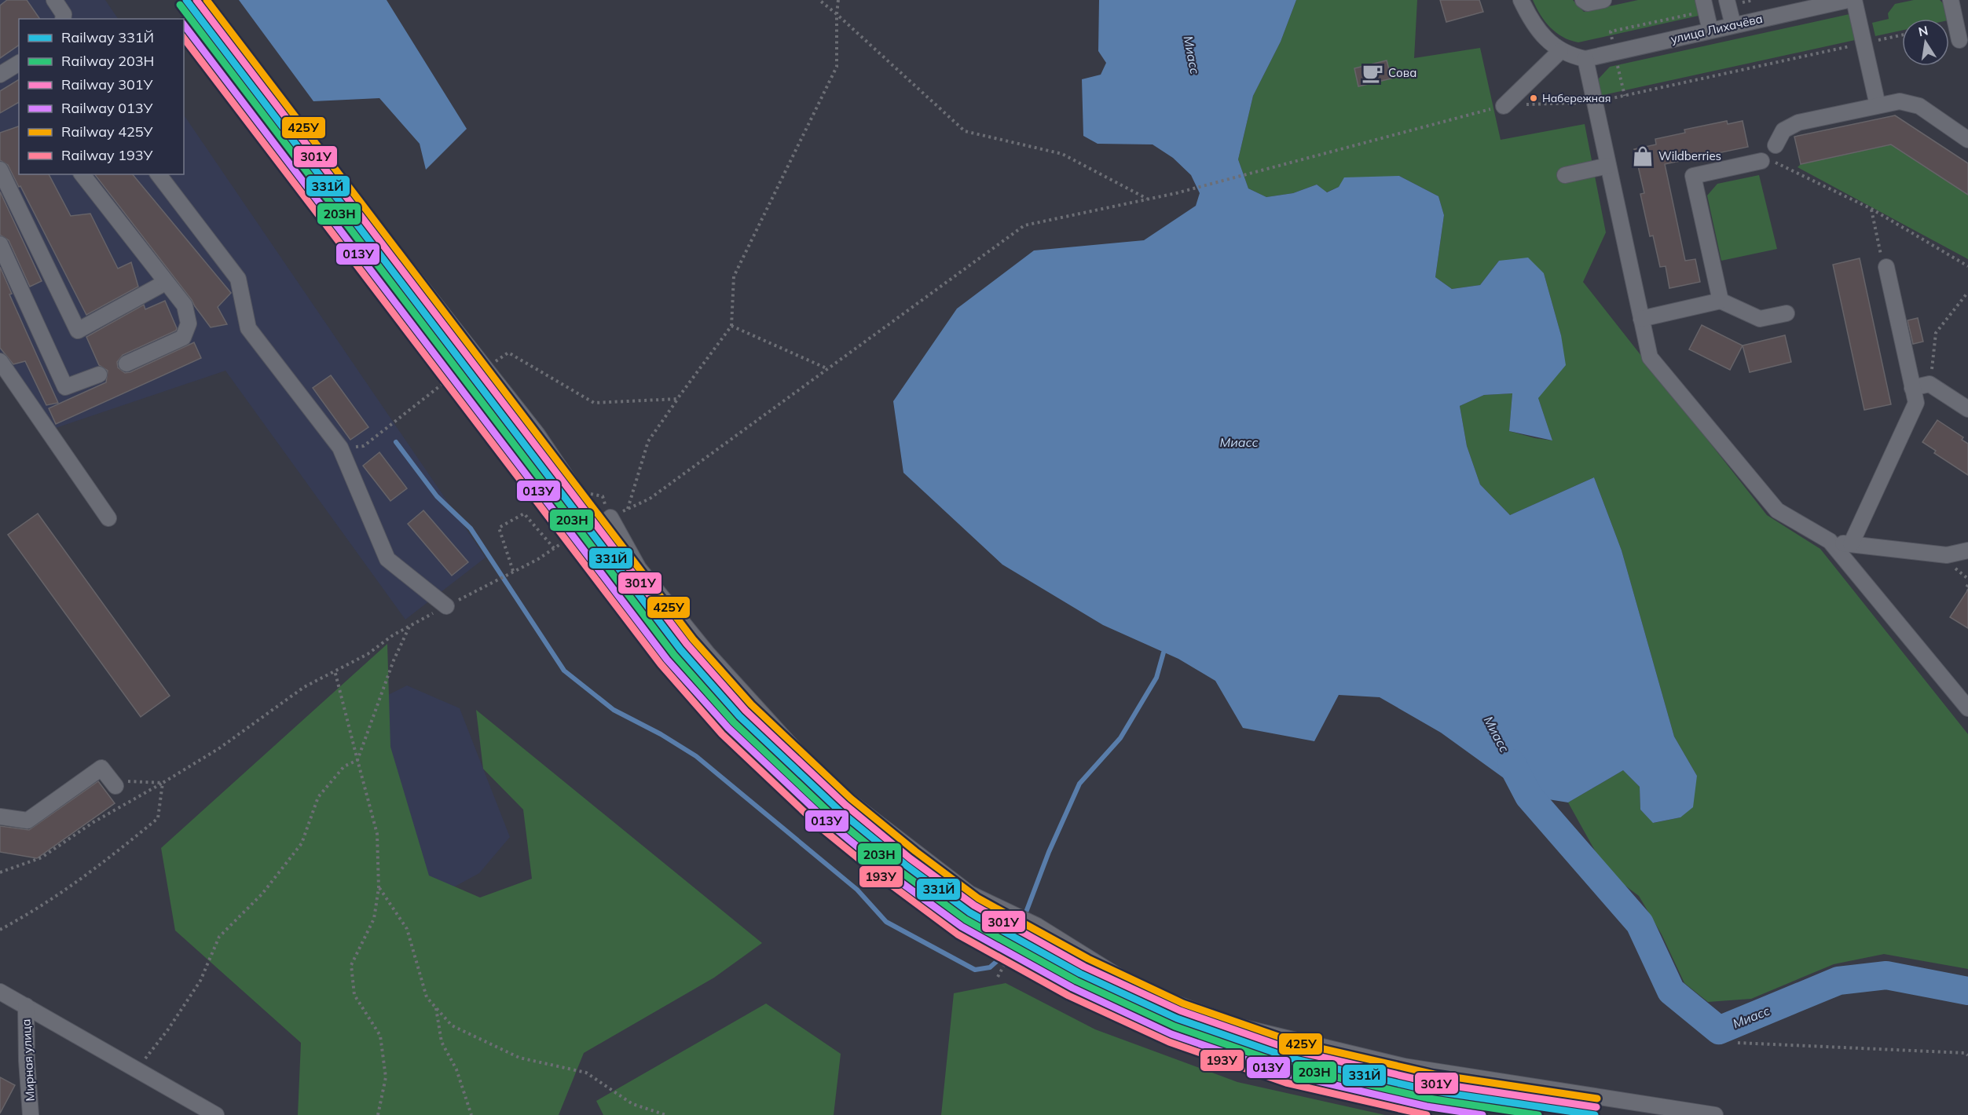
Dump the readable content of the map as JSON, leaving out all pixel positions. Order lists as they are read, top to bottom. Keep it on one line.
{"streets":{"street":["улица Лихачёва","Мирная улица"]},"water":["Миасс"],"places":{"cafe":["Сова"],"other":["Набережная"],"shop":["Wildberries"]},"lines":["rail line 331Й","rail line 301У","rail line 425У","rail line 203Н","rail line 013У","rail line 193У"],"legend":["Railway 331Й","Railway 203Н","Railway 301У","Railway 013У","Railway 425У","Railway 193У"],"north":"top"}
